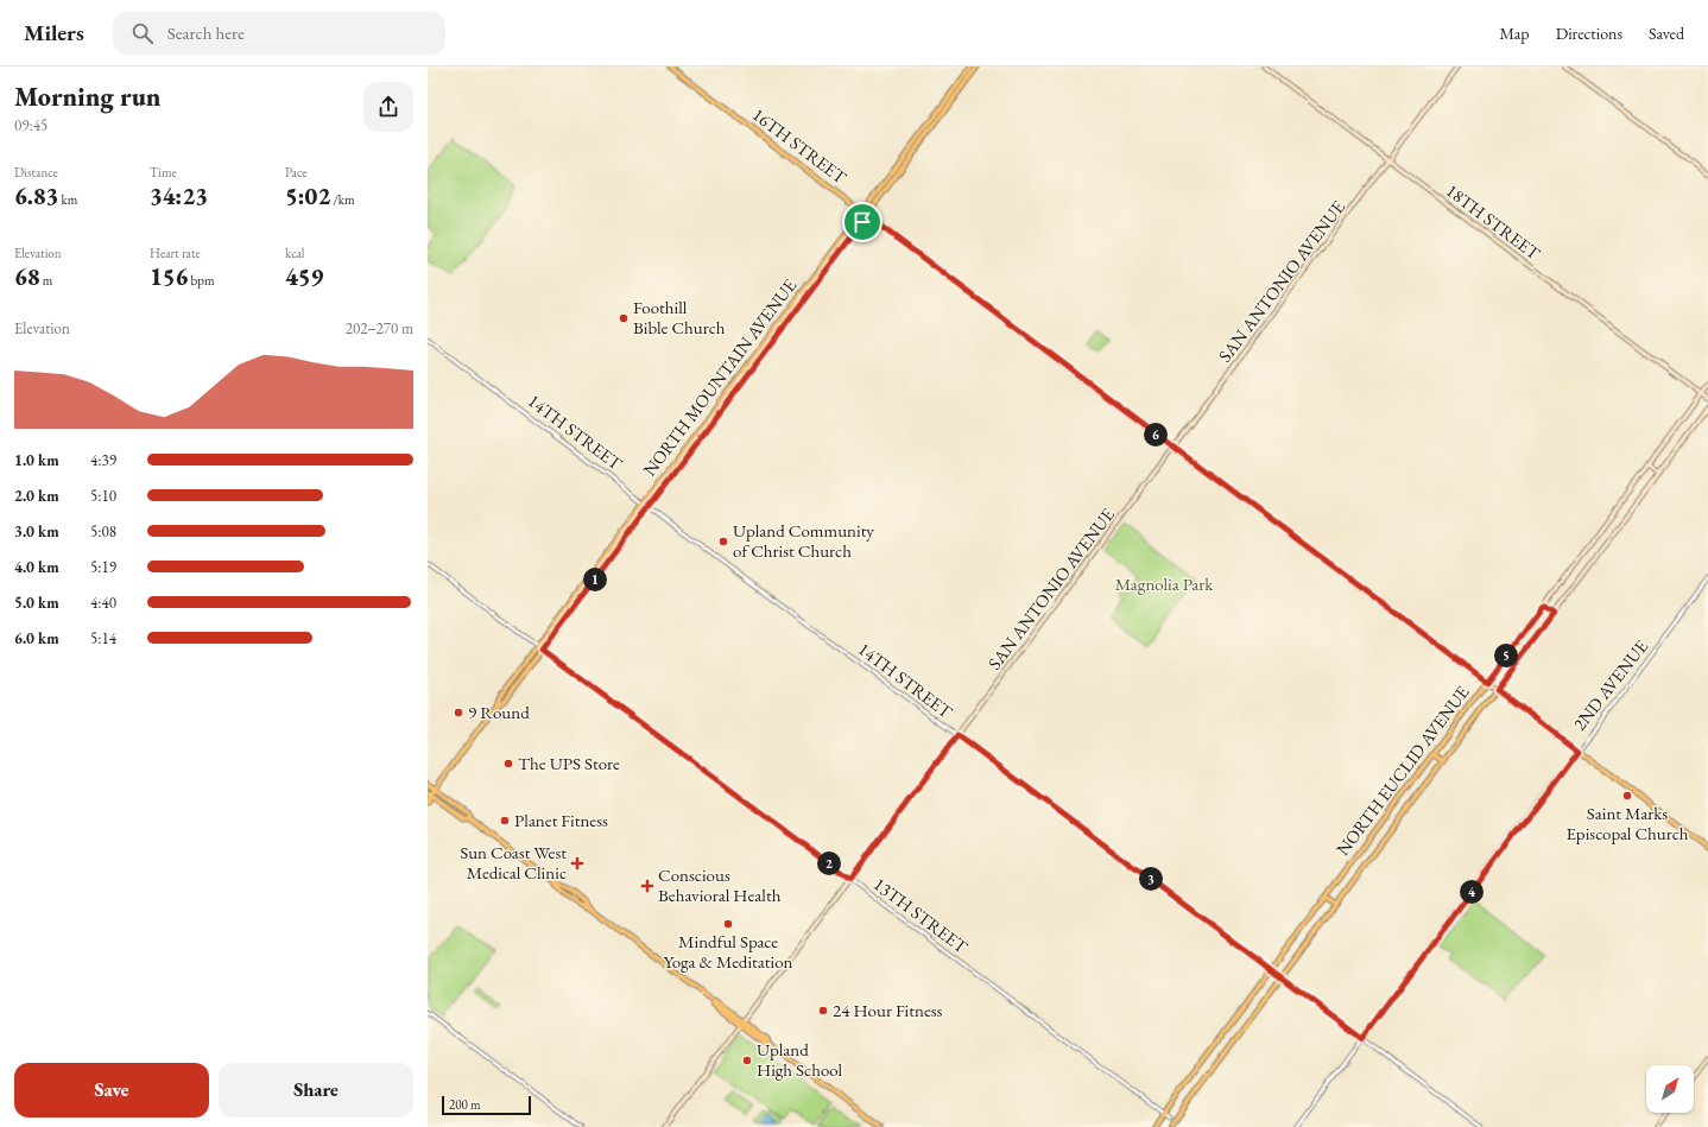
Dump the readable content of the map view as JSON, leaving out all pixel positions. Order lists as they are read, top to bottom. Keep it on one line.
{"streets":{"main road":["16TH STREET","18TH STREET","SAN ANTONIO AVENUE","NORTH MOUNTAIN AVENUE","NORTH EUCLID AVENUE"],"street":["14TH STREET","2ND AVENUE","13TH STREET"]},"crossings":[["16TH STREET","SAN ANTONIO AVENUE"],["16TH STREET","NORTH MOUNTAIN AVENUE"],["16TH STREET","2ND AVENUE"],["16TH STREET","NORTH EUCLID AVENUE"],["18TH STREET","SAN ANTONIO AVENUE"],["18TH STREET","NORTH EUCLID AVENUE"],["SAN ANTONIO AVENUE","14TH STREET"],["SAN ANTONIO AVENUE","13TH STREET"],["NORTH MOUNTAIN AVENUE","14TH STREET"],["NORTH MOUNTAIN AVENUE","13TH STREET"],["14TH STREET","2ND AVENUE"],["14TH STREET","NORTH EUCLID AVENUE"],["NORTH EUCLID AVENUE","13TH STREET"]],"parks":["Magnolia Park"],"places":{"other":["Foothill Bible Church","Upland Community of Christ Church","9 Round","The UPS Store","Saint Marks Episcopal Church","Planet Fitness","Mindful Space Yoga & Meditation","24 Hour Fitness","Upland High School"],"health":["Sun Coast West Medical Clinic","Conscious Behavioral Health"]},"scale_bar":"200 m","north":"top right","page":{"header":"Milers","search":"Search here","nav":["Map","Directions","Saved"],"heading":["Morning run","09:45"],"stats":[["Distance","6.83 km"],["Time","34:23"],["Pace","5:02 /km"],["Elevation","68 m"],["Heart rate","156 bpm"],["kcal","459"]],"chart":["Elevation","202–270 m"],"pins":["6","1","5","2","3","4"],"list":[{"name":"1.0 km","note":"4:39"},{"name":"2.0 km","note":"5:10"},{"name":"3.0 km","note":"5:08"},{"name":"4.0 km","note":"5:19"},{"name":"5.0 km","note":"4:40"},{"name":"6.0 km","note":"5:14"}],"buttons":["Save","Share"],"scale":"200 m"}}
